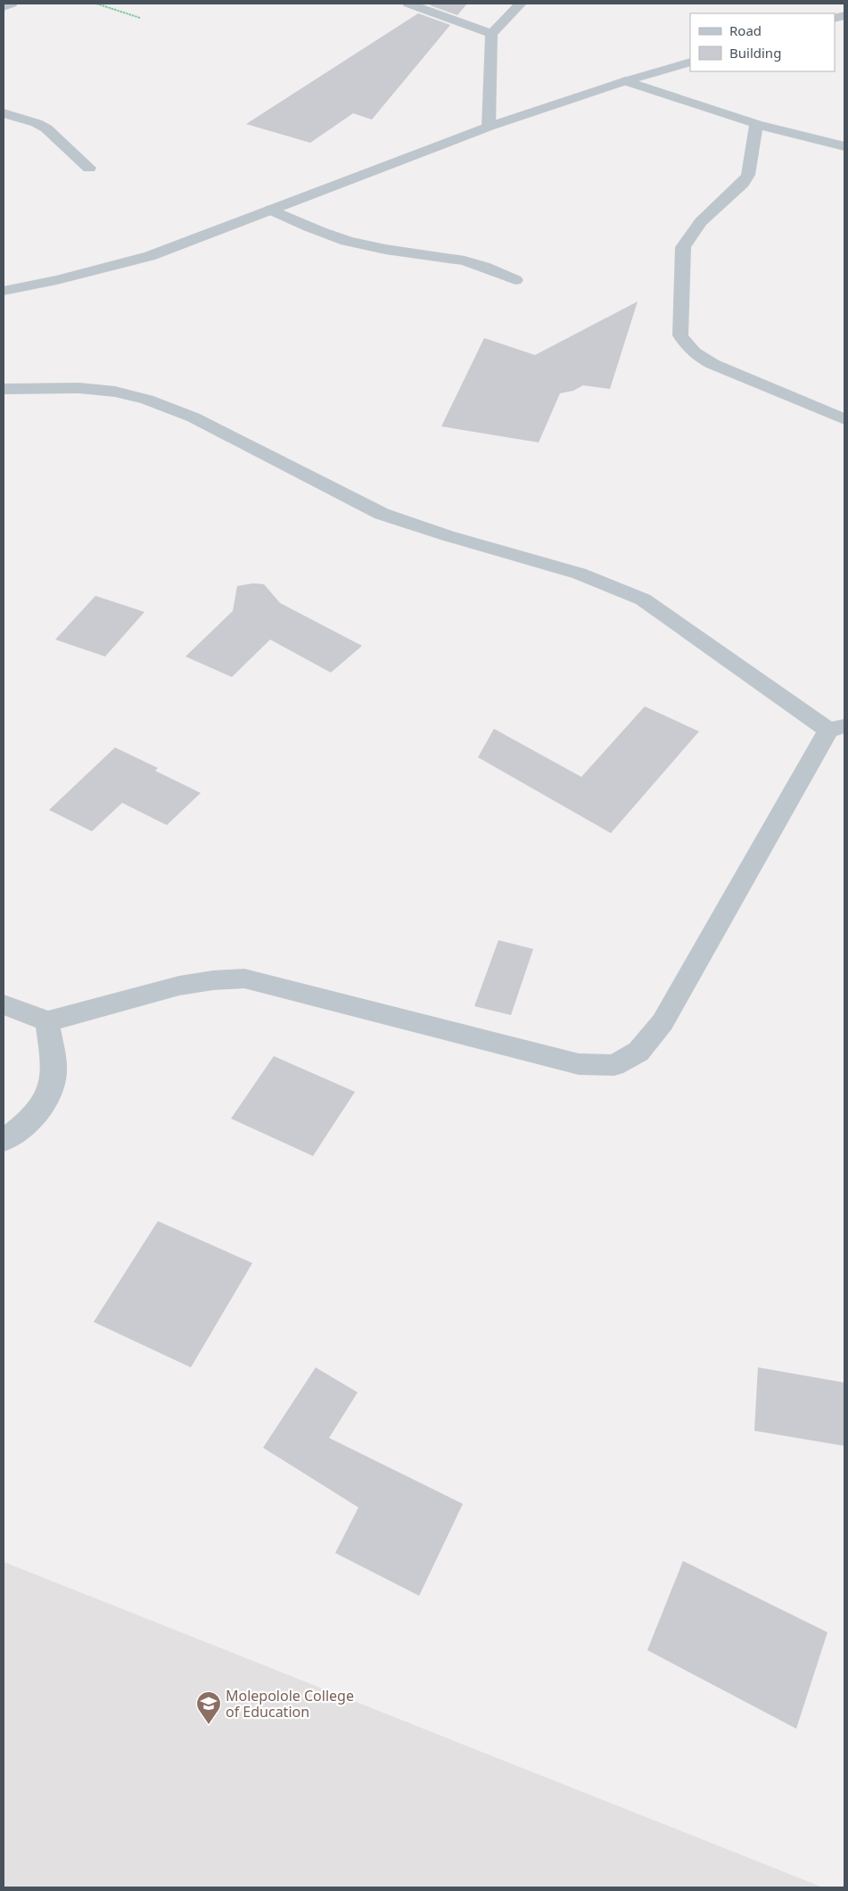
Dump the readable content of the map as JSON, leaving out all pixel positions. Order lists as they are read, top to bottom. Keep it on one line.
{"places":{"school or university":["Molepolole College of Education"]},"legend":["Road","Building"]}
